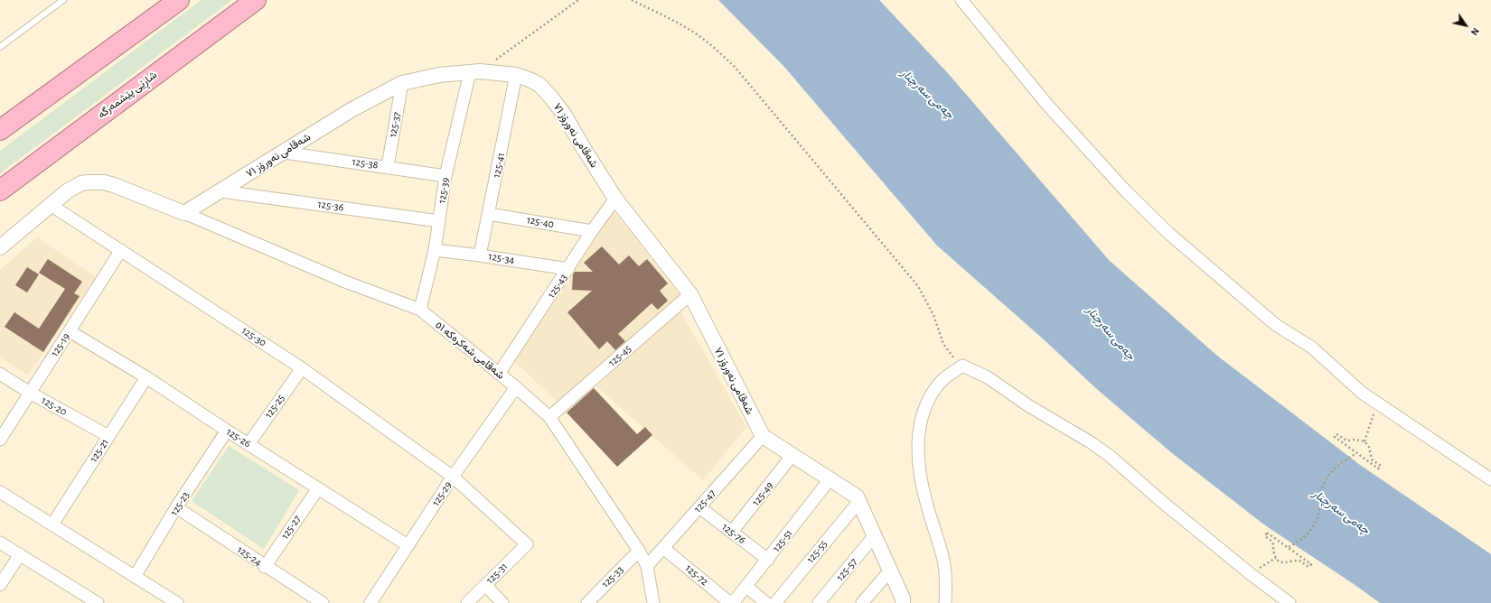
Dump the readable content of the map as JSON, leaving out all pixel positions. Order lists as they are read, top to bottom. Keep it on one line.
{"streets":{"highway":["شاڕێی پێشمەرگە"],"street":["125-37","شەقامی نەورۆز ٧١","125-38","125-41","125-39","125-36","125-40","125-34","125-43","125-30","125-19","شەقامی شەکرەکە ٥١","125-45","125-20","125-25","125-26","125-21","125-29","125-49","125-47","125-23","125-27","125-76","125-51","125-55","125-24","125-57","125-31","125-72","125-33"]},"crossings":[["125-37","شەقامی نەورۆز ٧١"],["125-37","125-38"],["شەقامی نەورۆز ٧١","125-38"],["شەقامی نەورۆز ٧١","125-41"],["شەقامی نەورۆز ٧١","125-39"],["شەقامی نەورۆز ٧١","125-36"],["شەقامی نەورۆز ٧١","125-43"],["شەقامی نەورۆز ٧١","شەقامی شەکرەکە ٥١"],["شەقامی نەورۆز ٧١","125-45"],["شەقامی نەورۆز ٧١","125-47"],["125-38","125-39"],["125-41","125-40"],["125-41","125-34"],["125-39","125-36"],["125-39","125-34"],["125-39","شەقامی شەکرەکە ٥١"],["125-40","125-43"],["125-34","125-43"],["125-43","شەقامی شەکرەکە ٥١"],["125-30","125-19"],["125-30","125-25"],["125-30","125-29"],["125-30","125-31"],["125-19","125-20"],["125-19","125-26"],["شەقامی شەکرەکە ٥١","125-45"],["شەقامی شەکرەکە ٥١","125-29"],["شەقامی شەکرەکە ٥١","125-47"],["شەقامی شەکرەکە ٥١","125-33"],["125-20","125-21"],["125-25","125-26"],["125-26","125-21"],["125-26","125-29"],["125-26","125-23"],["125-26","125-27"],["125-49","125-76"],["125-47","125-76"],["125-47","125-72"],["125-23","125-24"],["125-27","125-24"],["125-76","125-51"]],"water":["چەمی سەرچنار"],"north":"bottom right"}
